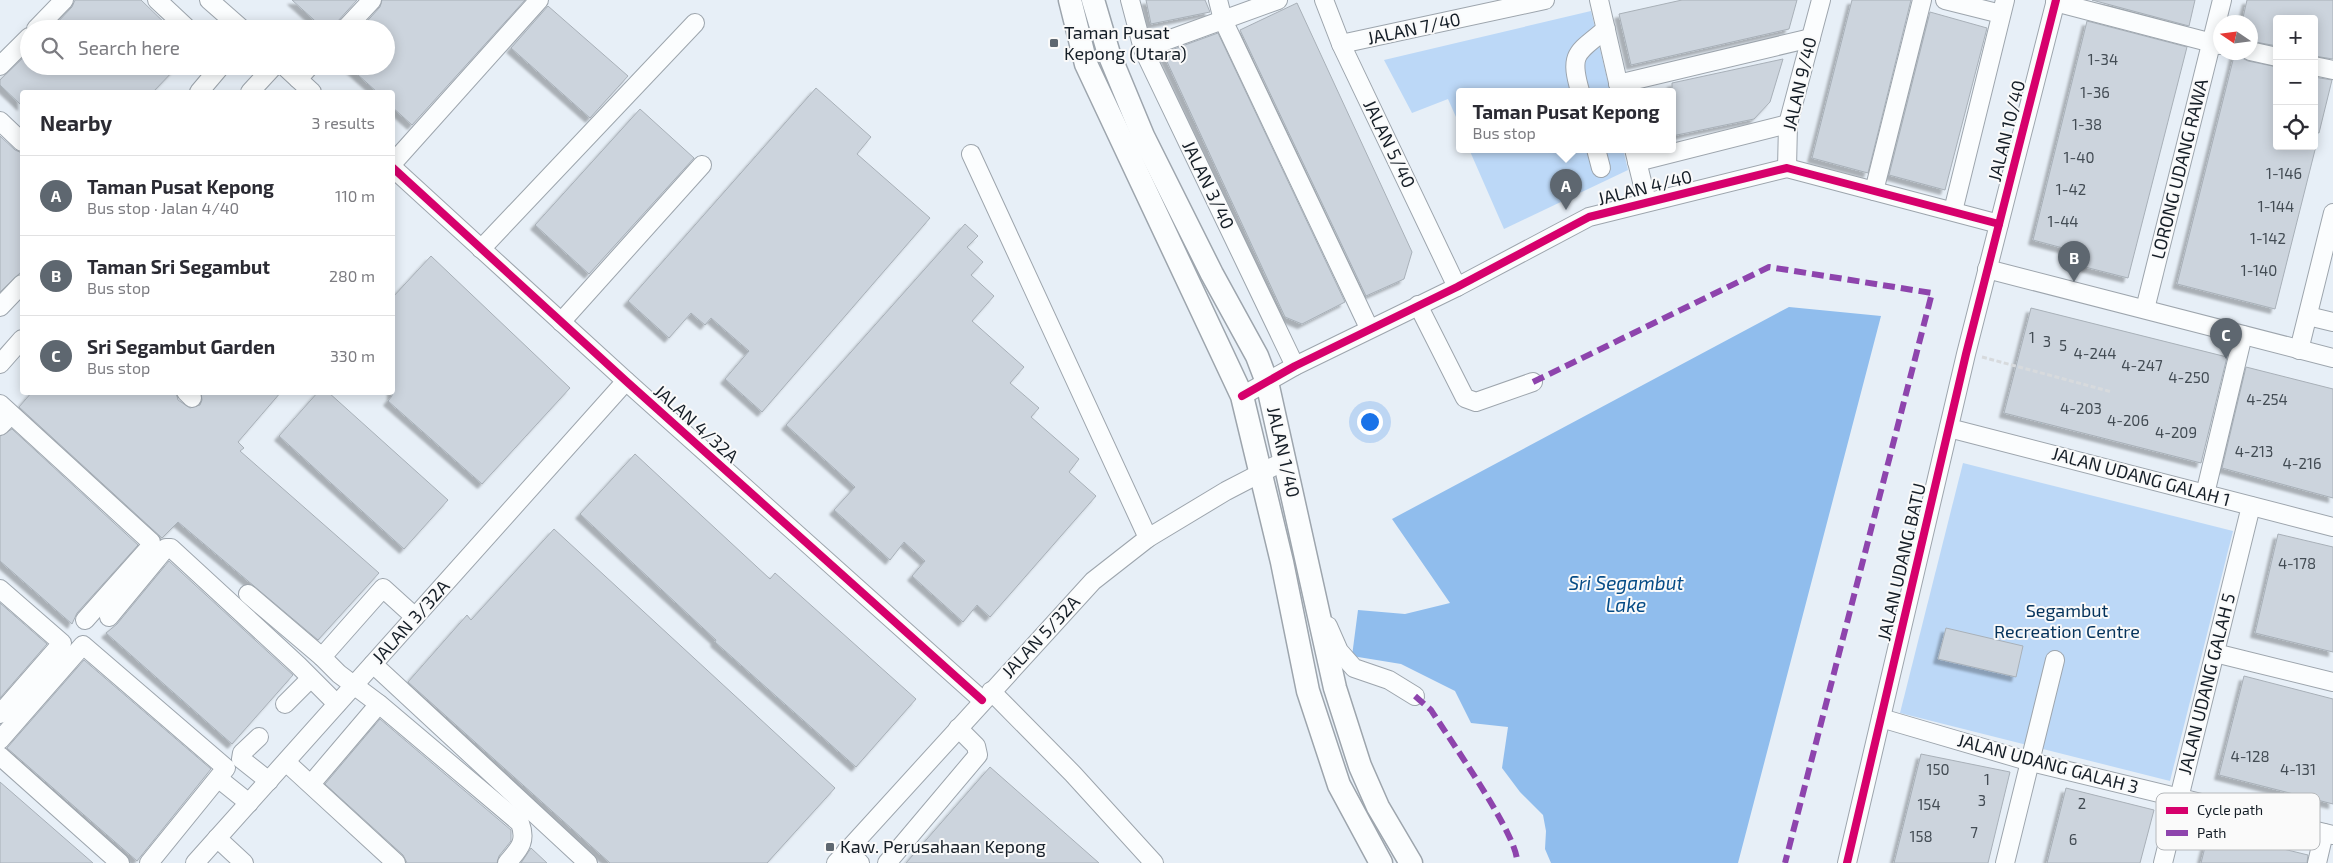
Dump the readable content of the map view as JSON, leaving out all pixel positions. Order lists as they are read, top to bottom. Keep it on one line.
{"streets":{"main road":["JALAN 1/40"],"street":["JALAN 7/40","JALAN 9/40","JALAN 10/40","JALAN 5/40","LORONG UDANG RAWA","JALAN 3/40","JALAN 4/40","JALAN 4/32A","JALAN UDANG GALAH 1","JALAN UDANG BATU","JALAN 3/32A","JALAN 5/32A","JALAN UDANG GALAH 5","JALAN UDANG GALAH 3"]},"crossings":[["JALAN 7/40","JALAN 5/40"],["JALAN 9/40","JALAN 4/40"],["JALAN 10/40","JALAN 4/40"],["JALAN 10/40","JALAN UDANG BATU"],["JALAN 5/40","JALAN 4/40"],["JALAN 3/40","JALAN 4/40"],["JALAN 4/40","JALAN 1/40"],["JALAN 4/32A","JALAN 3/32A"],["JALAN 4/32A","JALAN 5/32A"],["JALAN 1/40","JALAN 5/32A"],["JALAN UDANG GALAH 1","JALAN UDANG BATU"],["JALAN UDANG GALAH 1","JALAN UDANG GALAH 5"],["JALAN UDANG BATU","JALAN UDANG GALAH 3"]],"water":["Sri Segambut Lake"],"parks":["Segambut Recreation Centre"],"places":{"transit":["Taman Pusat Kepong (Utara)","Kaw. Perusahaan Kepong"]},"house_numbers":["1-34","1-36","1-38","1-40","1-146","1-42","1-144","1-44","1-142","1-140","1","3","5","4-244","4-247","4-250","4-254","4-203","4-206","4-209","4-213","4-216","4-178","4-128","150","4-131","1","3","2","154","7","158","6"],"legend":["Cycle path","Path"],"north":"left","page":{"map_buttons":["+","−"],"search":"Search here","popup":["Taman Pusat Kepong","Bus stop"],"heading":["Nearby","3 results"],"list":[{"mark":"A","name":"Taman Pusat Kepong","note":"Bus stop · Jalan 4/40","value":"110 m"},{"mark":"B","name":"Taman Sri Segambut","note":"Bus stop","value":"280 m"},{"mark":"C","name":"Sri Segambut Garden","note":"Bus stop","value":"330 m"}],"pins":["A","B","C"]}}
